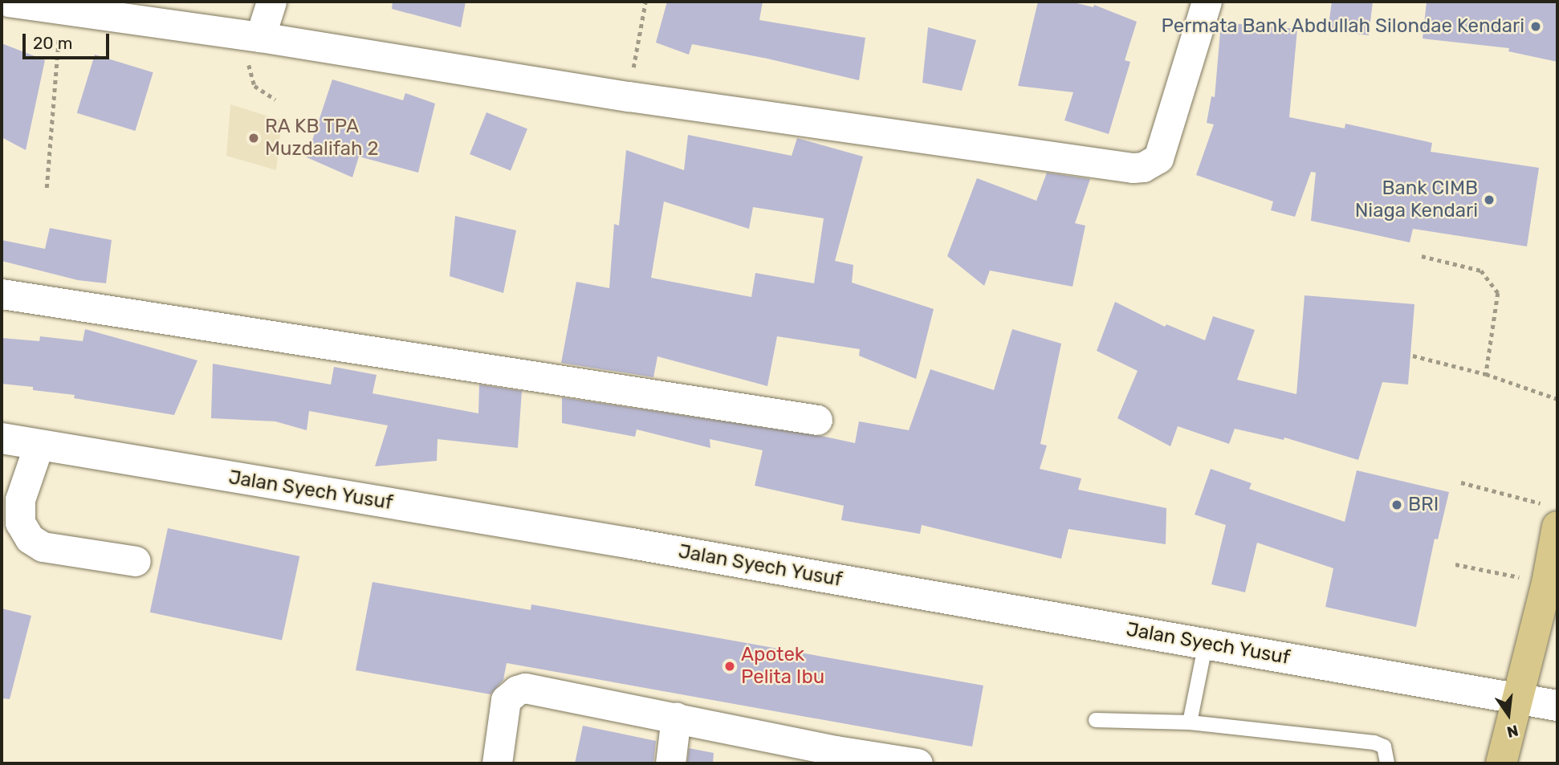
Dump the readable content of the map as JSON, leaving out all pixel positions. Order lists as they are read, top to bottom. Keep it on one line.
{"streets":{"street":["Jalan Syech Yusuf"]},"places":["Permata Bank Abdullah Silondae Kendari","RA KB TPA Muzdalifah 2","Bank CIMB Niaga Kendari","BRI","Apotek Pelita Ibu"],"scale_bar":"20 m","north":"bottom"}
